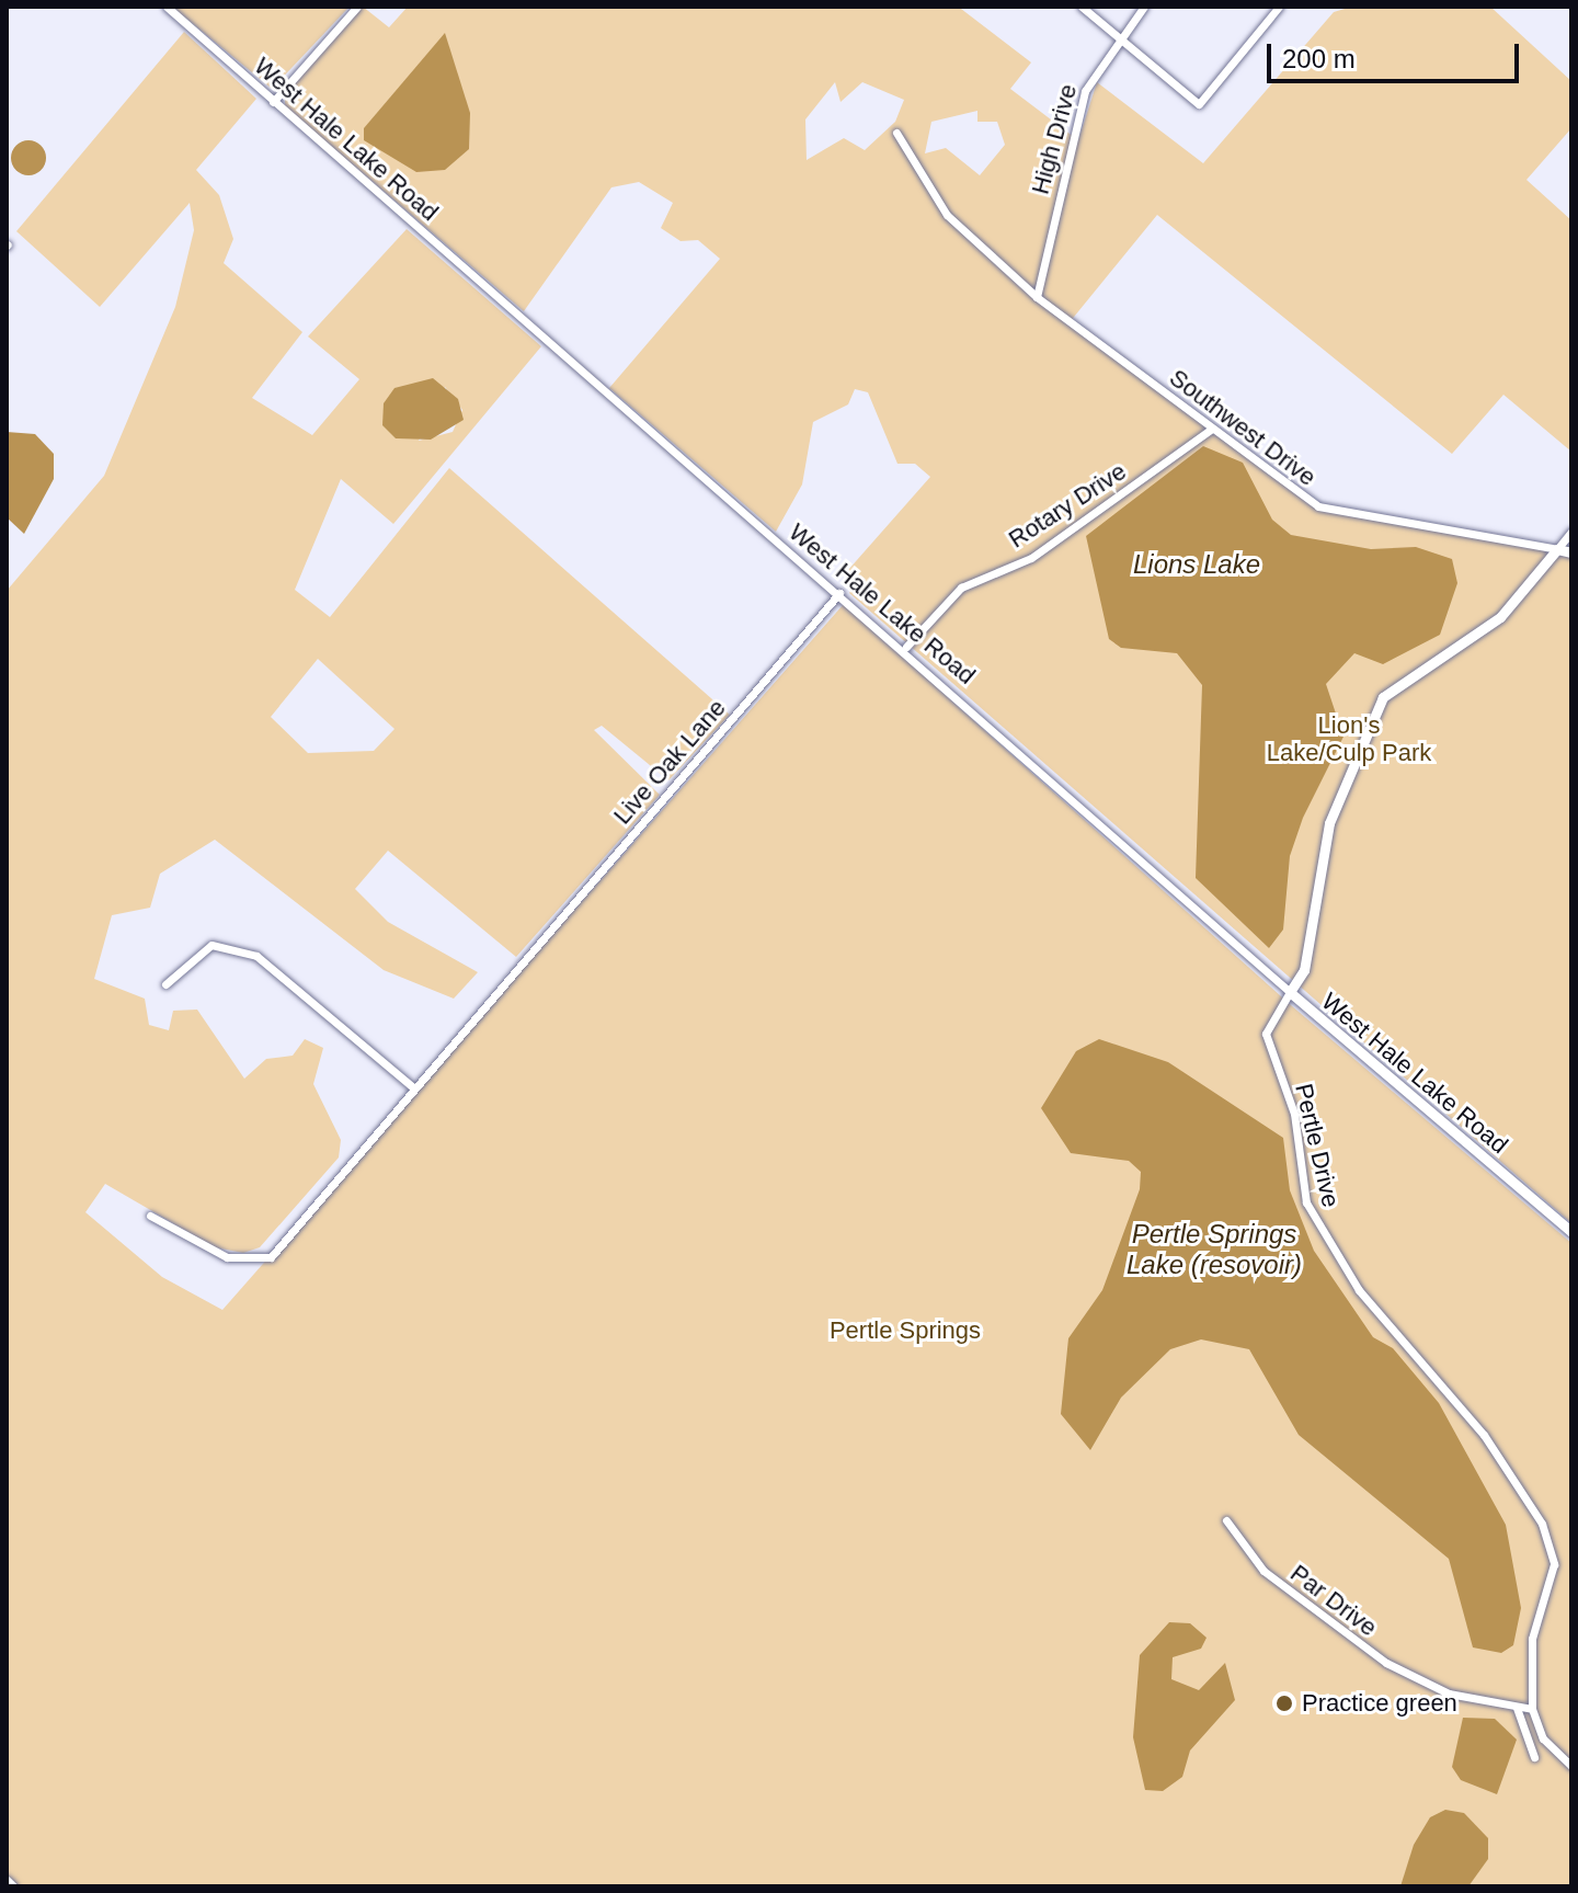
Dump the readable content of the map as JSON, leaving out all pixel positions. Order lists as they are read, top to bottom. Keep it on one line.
{"streets":{"street":["West Hale Lake Road","High Drive","Southwest Drive","Rotary Drive","Live Oak Lane","Pertle Drive","Par Drive"]},"crossings":[["West Hale Lake Road","Rotary Drive"],["West Hale Lake Road","Live Oak Lane"],["West Hale Lake Road","Pertle Drive"],["High Drive","Southwest Drive"],["Southwest Drive","Rotary Drive"],["Southwest Drive","Pertle Drive"],["Pertle Drive","Par Drive"]],"water":["Lions Lake","Pertle Springs Lake (resovoir)"],"parks":["Lion's Lake/Culp Park","Pertle Springs"],"places":["Practice green"],"scale_bar":"200 m"}
